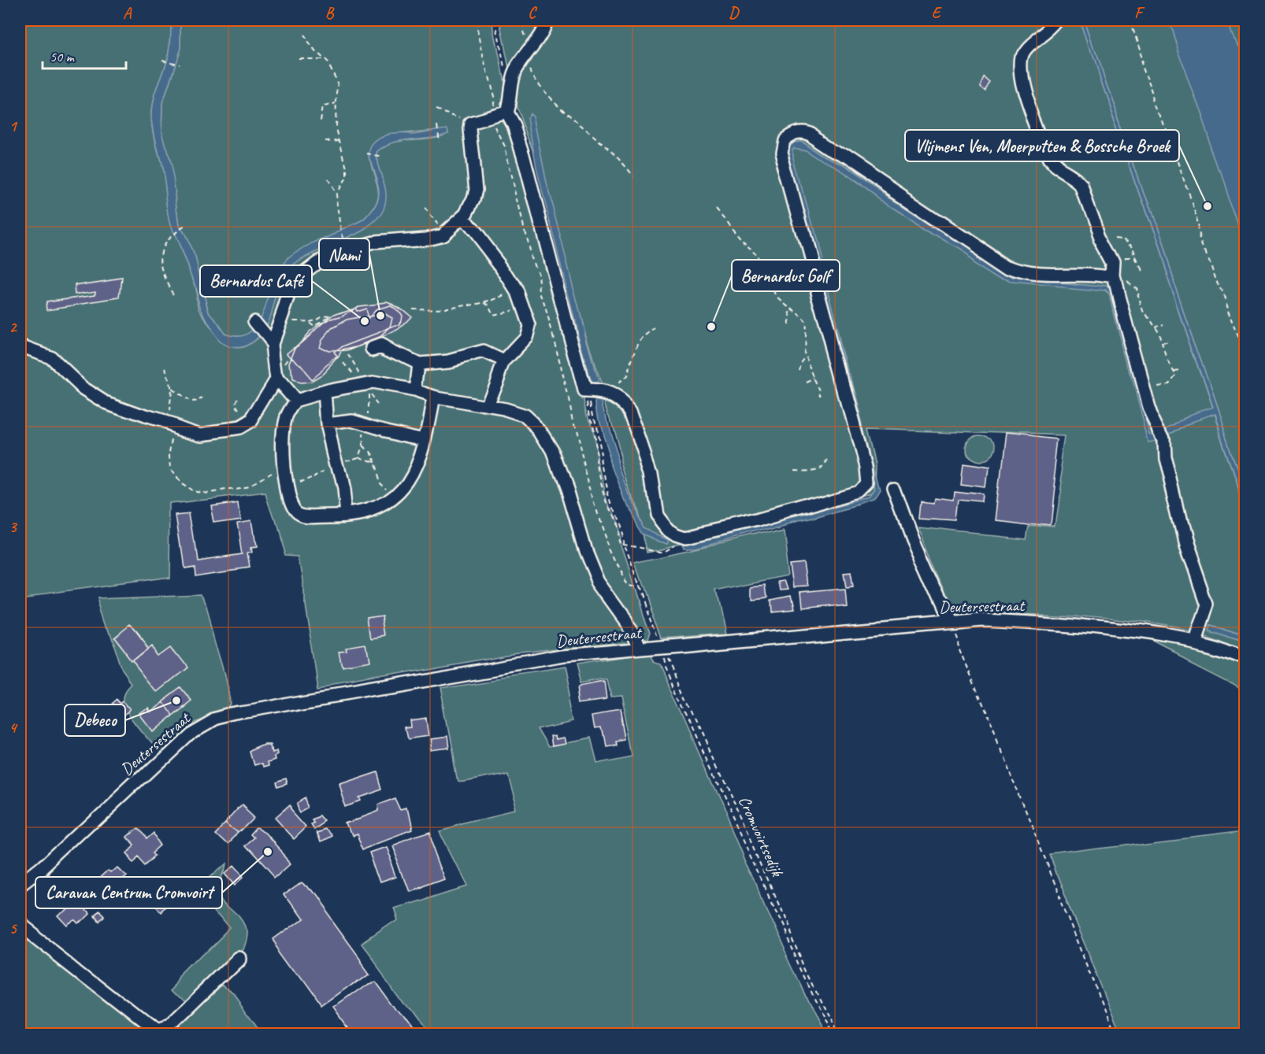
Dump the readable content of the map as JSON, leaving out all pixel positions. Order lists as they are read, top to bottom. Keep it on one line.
{"streets":{"street":["Deutersestraat"],"path":["Cromvoirtsedijk"]},"crossings":[["Deutersestraat","Cromvoirtsedijk"]],"places":["Vlijmens Ven, Moerputten & Bossche Broek","Nami","Bernardus Café","Bernardus Golf","Debeco","Caravan Centrum Cromvoirt"],"scale_bar":"50 m","grid":{"columns":["A","B","C","D","E","F"],"rows":["1","2","3","4","5"]}}
